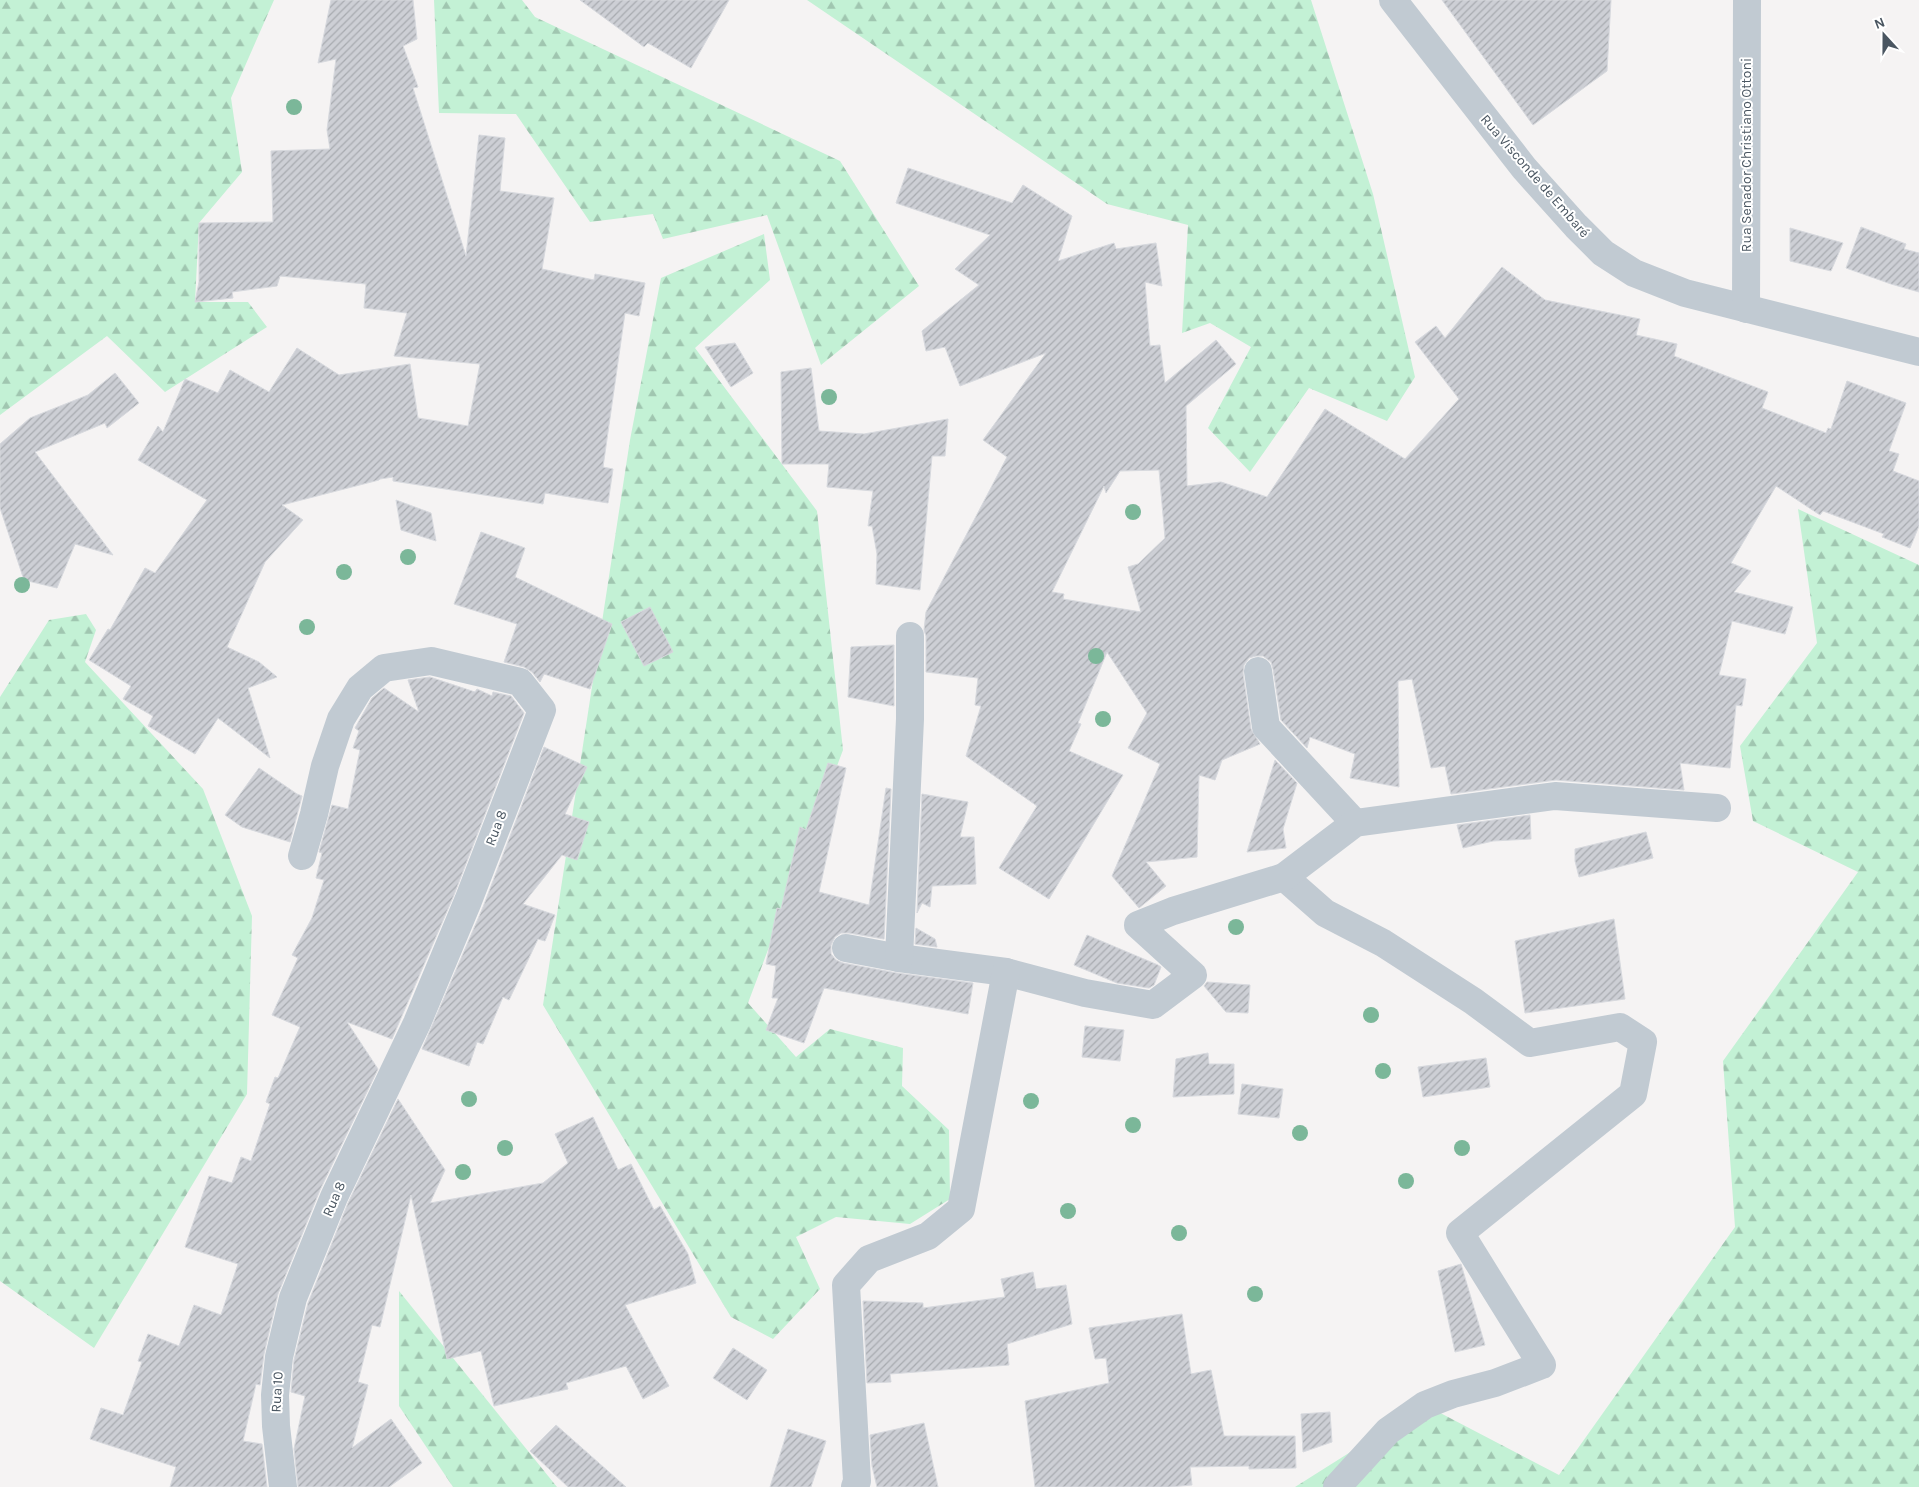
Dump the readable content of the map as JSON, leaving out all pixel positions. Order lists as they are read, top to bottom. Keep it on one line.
{"streets":{"street":["Rua Senador Christiano Ottoni","Rua Visconde de Embaré","Rua 8","Rua 10"]},"crossings":[["Rua Senador Christiano Ottoni","Rua Visconde de Embaré"],["Rua 8","Rua 10"]],"north":"top"}
